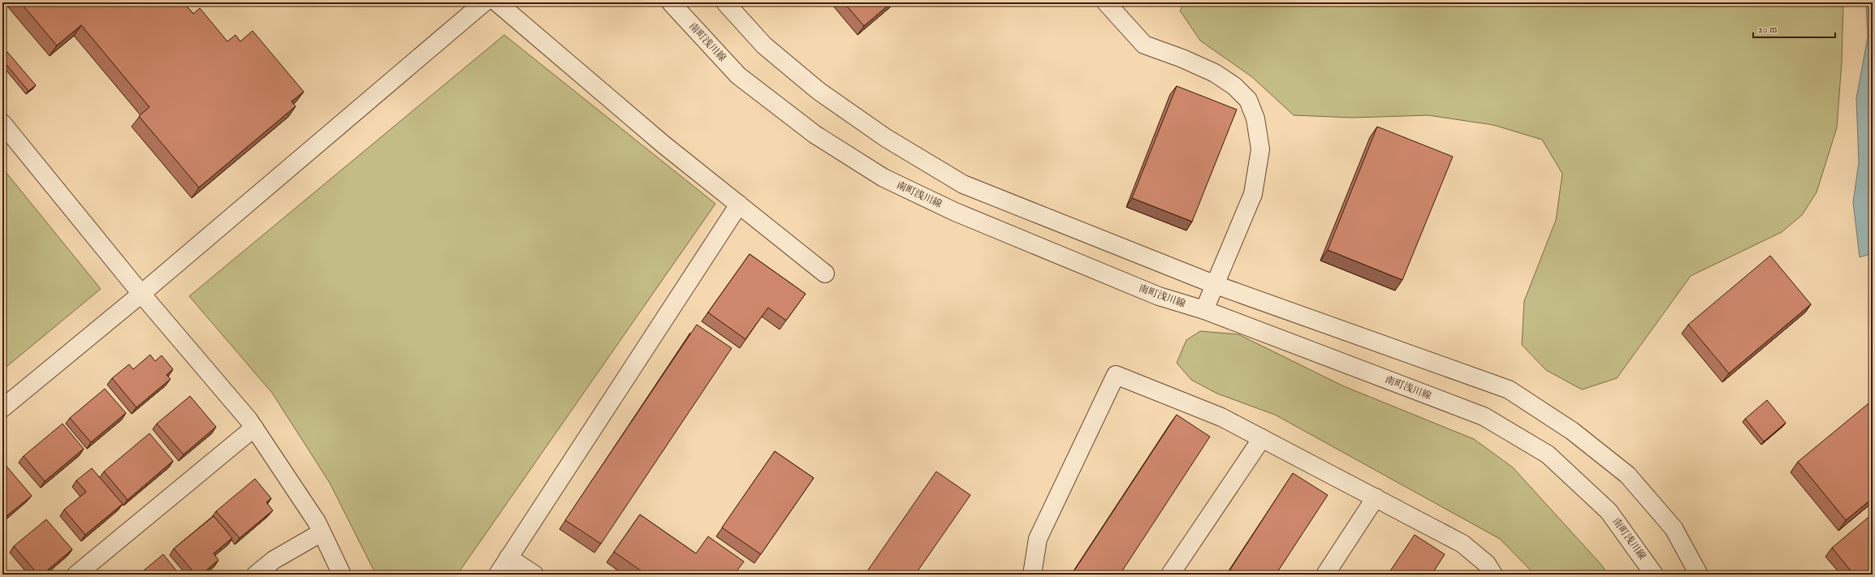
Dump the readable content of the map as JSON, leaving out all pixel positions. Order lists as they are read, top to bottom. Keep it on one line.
{"streets":{"street":["南町浅川線"]},"scale_bar":"20 m"}
